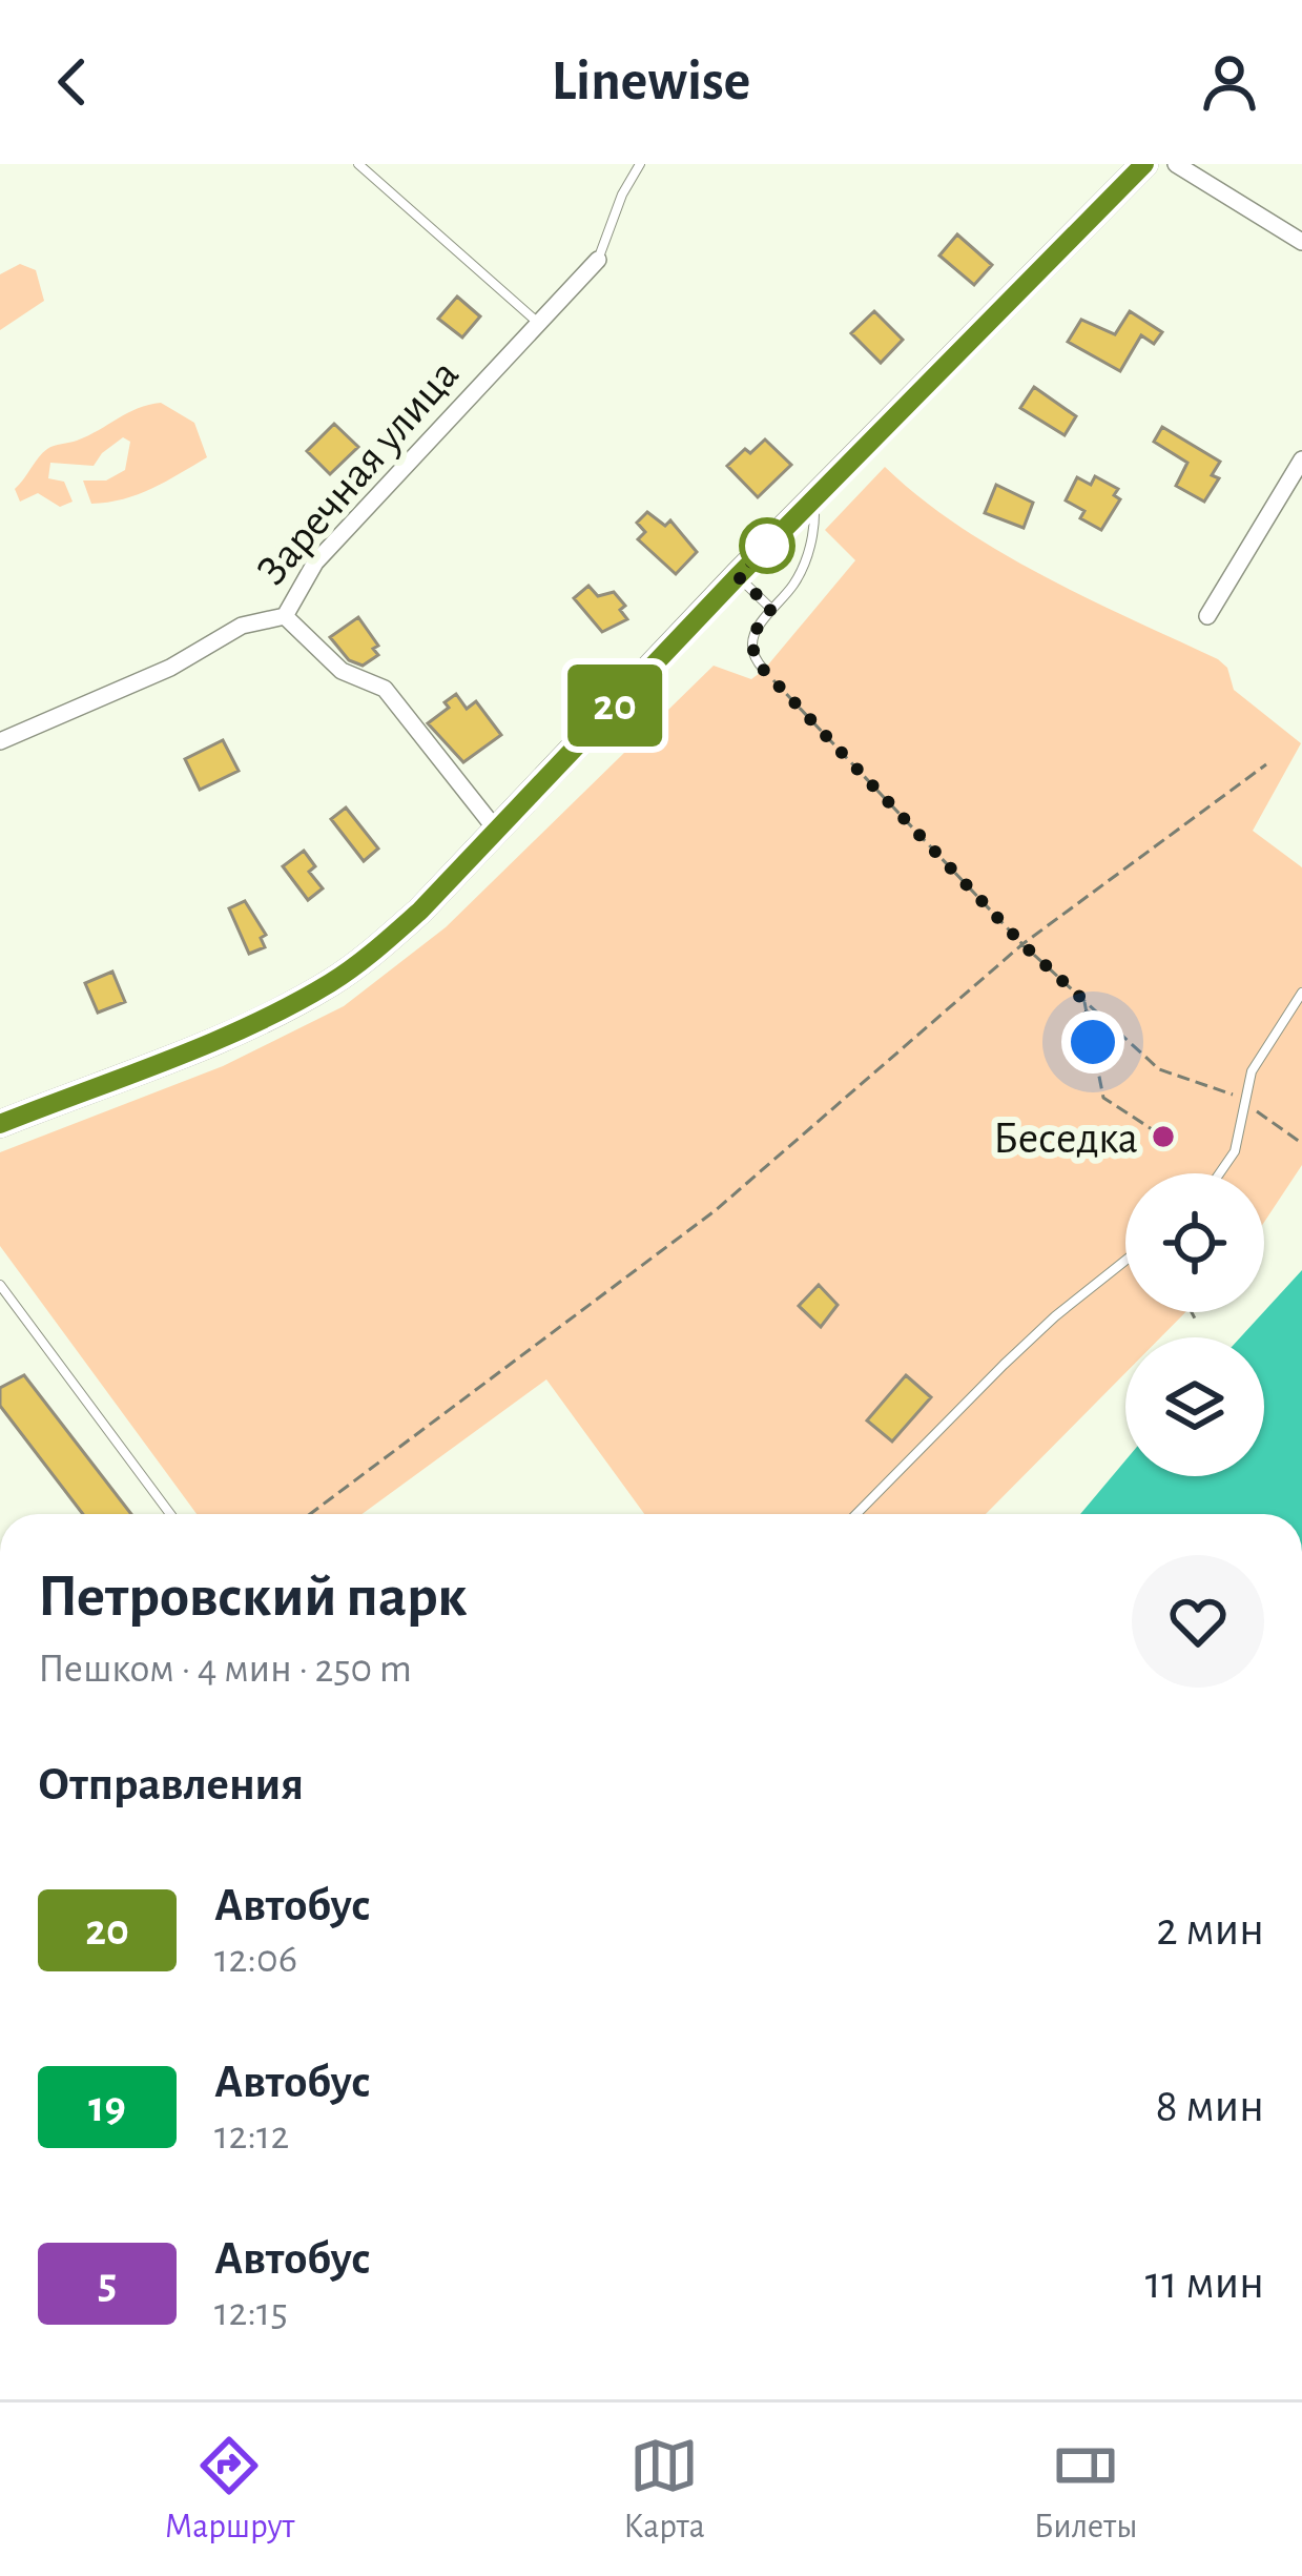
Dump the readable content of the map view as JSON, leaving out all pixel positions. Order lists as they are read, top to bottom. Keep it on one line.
{"streets":{"street":["Заречная улица"]},"places":["Беседка"],"lines":["bus line 20"],"page":{"header":"Linewise","on_map":"20","heading":[["Петровский парк","Пешком · 4 мин · 250 m"],"Отправления"],"list":[{"mark":"20","name":"Автобус","note":"12:06","value":"2 мин"},{"mark":"19","name":"Автобус","note":"12:12","value":"8 мин"},{"mark":"5","name":"Автобус","note":"12:15","value":"11 мин"}],"tabs":["Маршрут","Карта","Билеты"]}}
